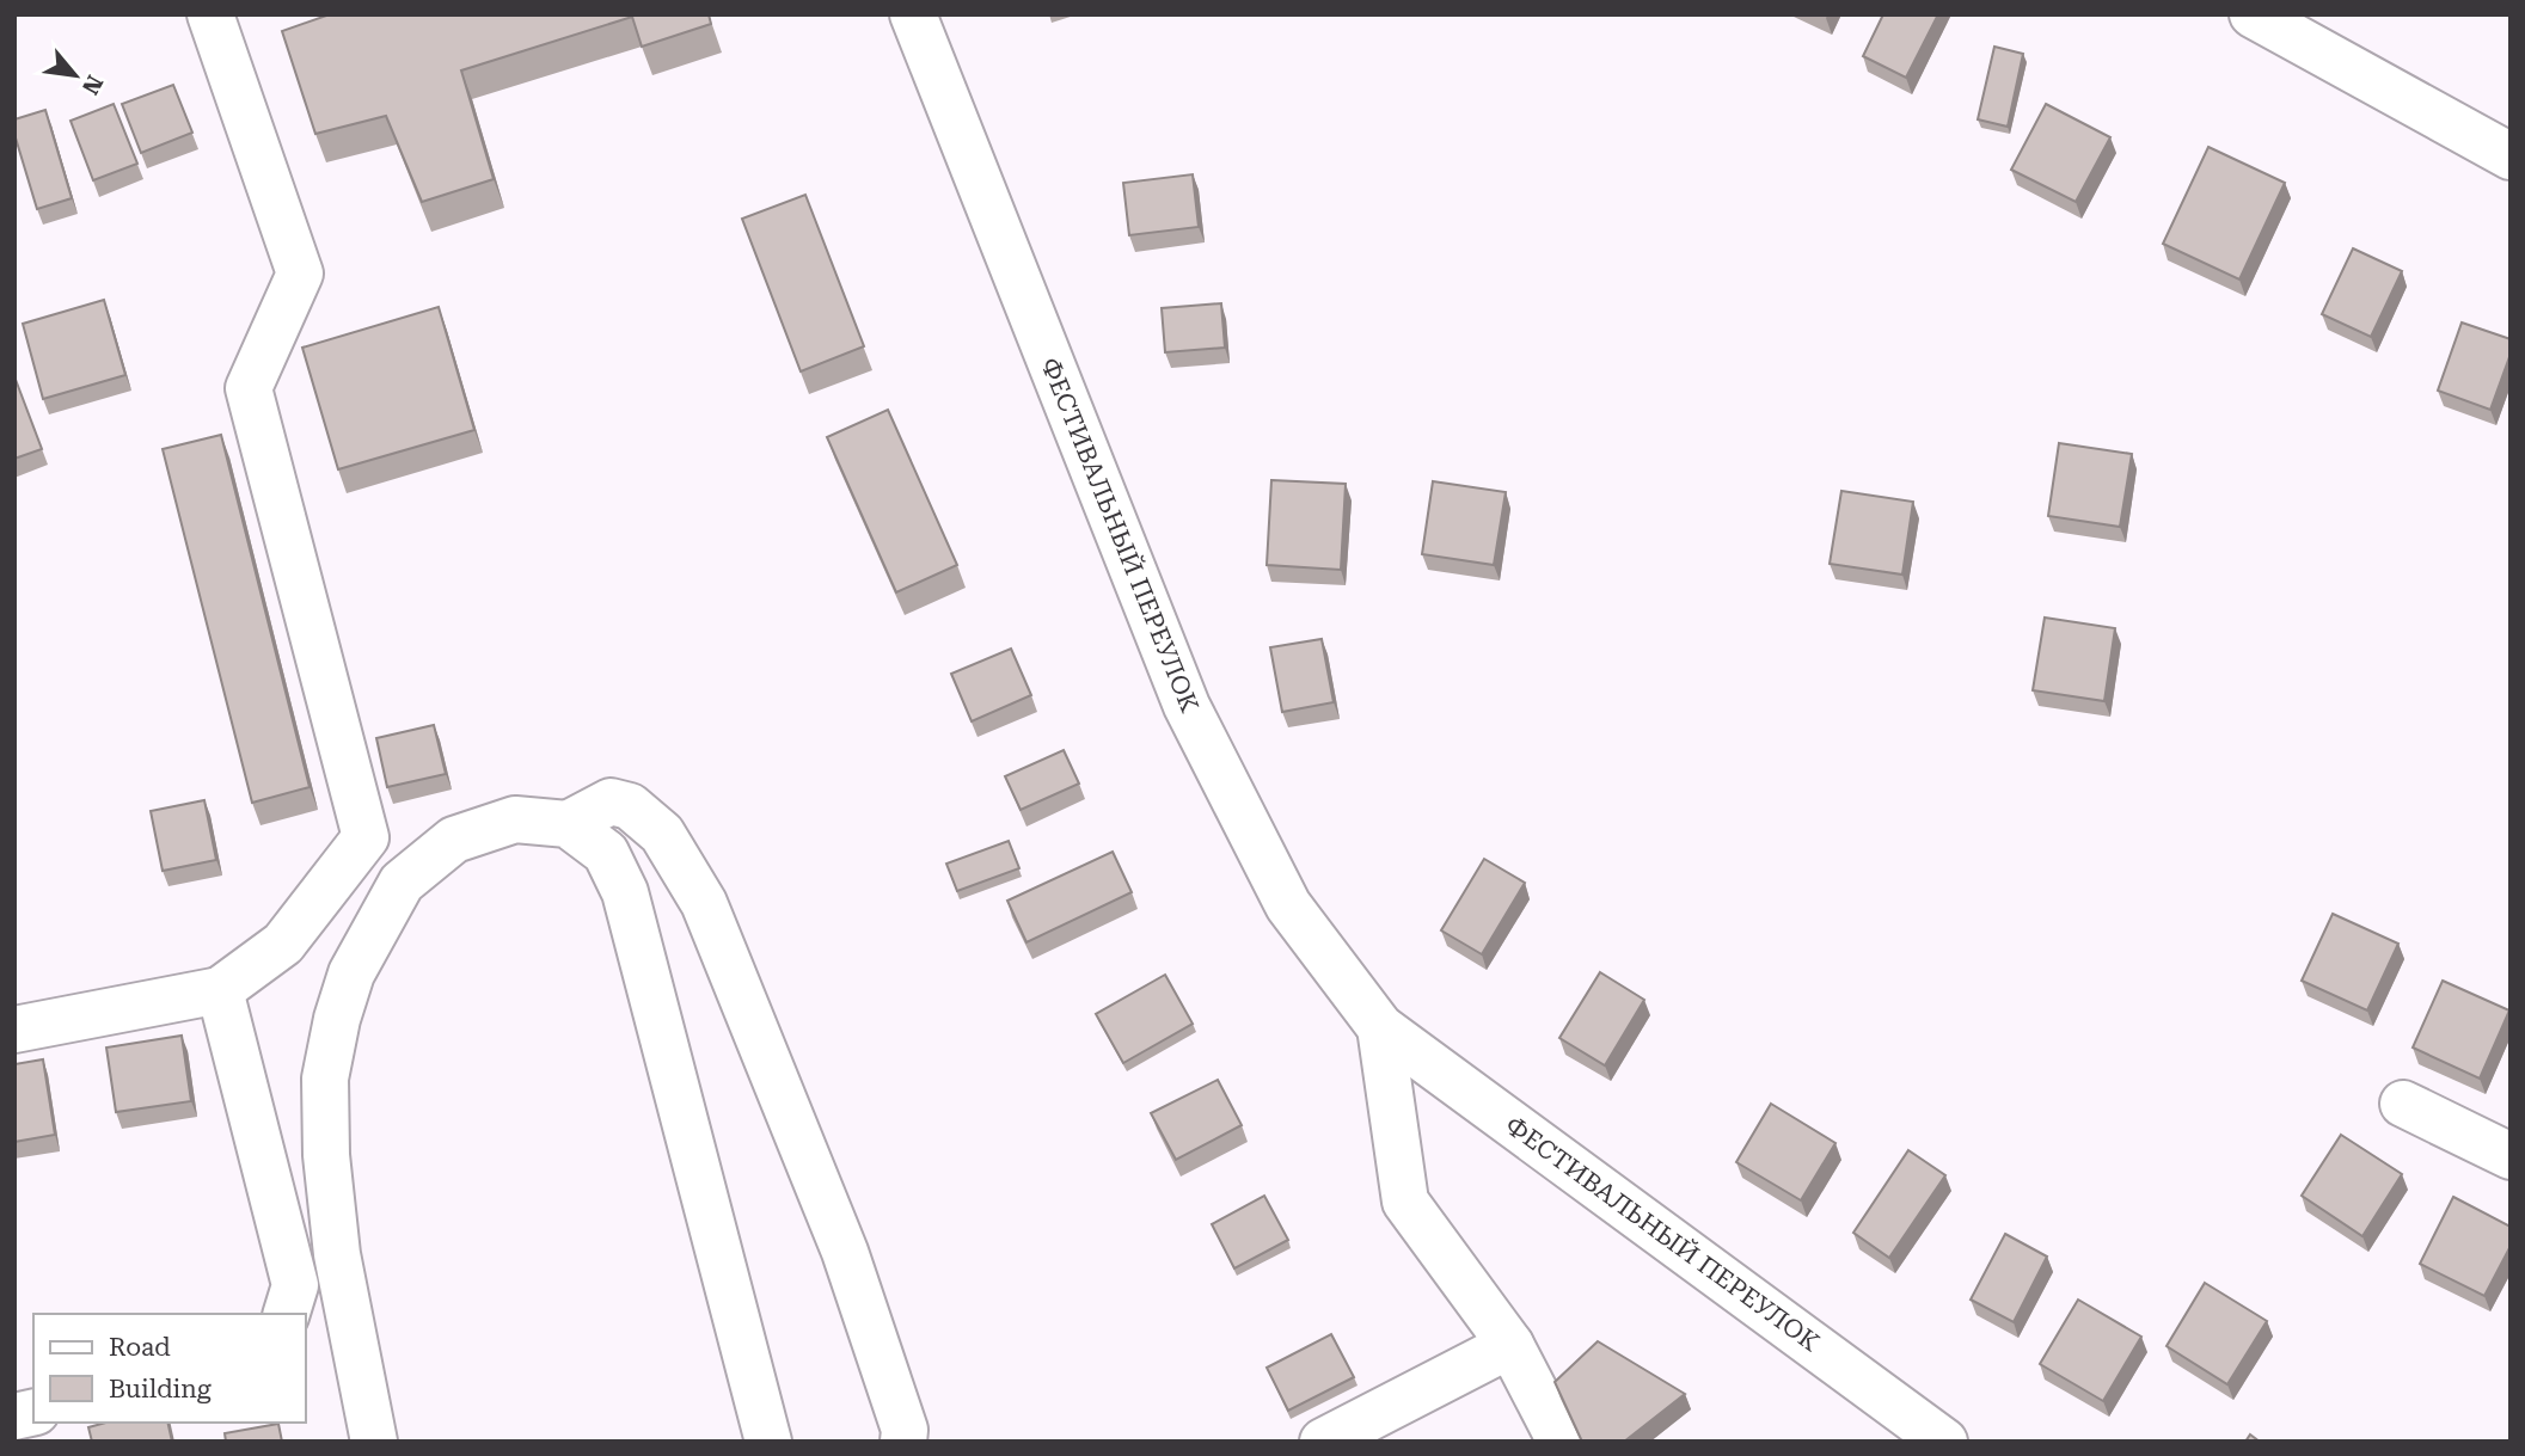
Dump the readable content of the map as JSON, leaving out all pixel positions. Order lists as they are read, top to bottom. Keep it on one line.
{"streets":{"street":["ФЕСТИВАЛЬНЫЙ ПЕРЕУЛОК"]},"legend":["Road","Building"],"north":"bottom right"}
